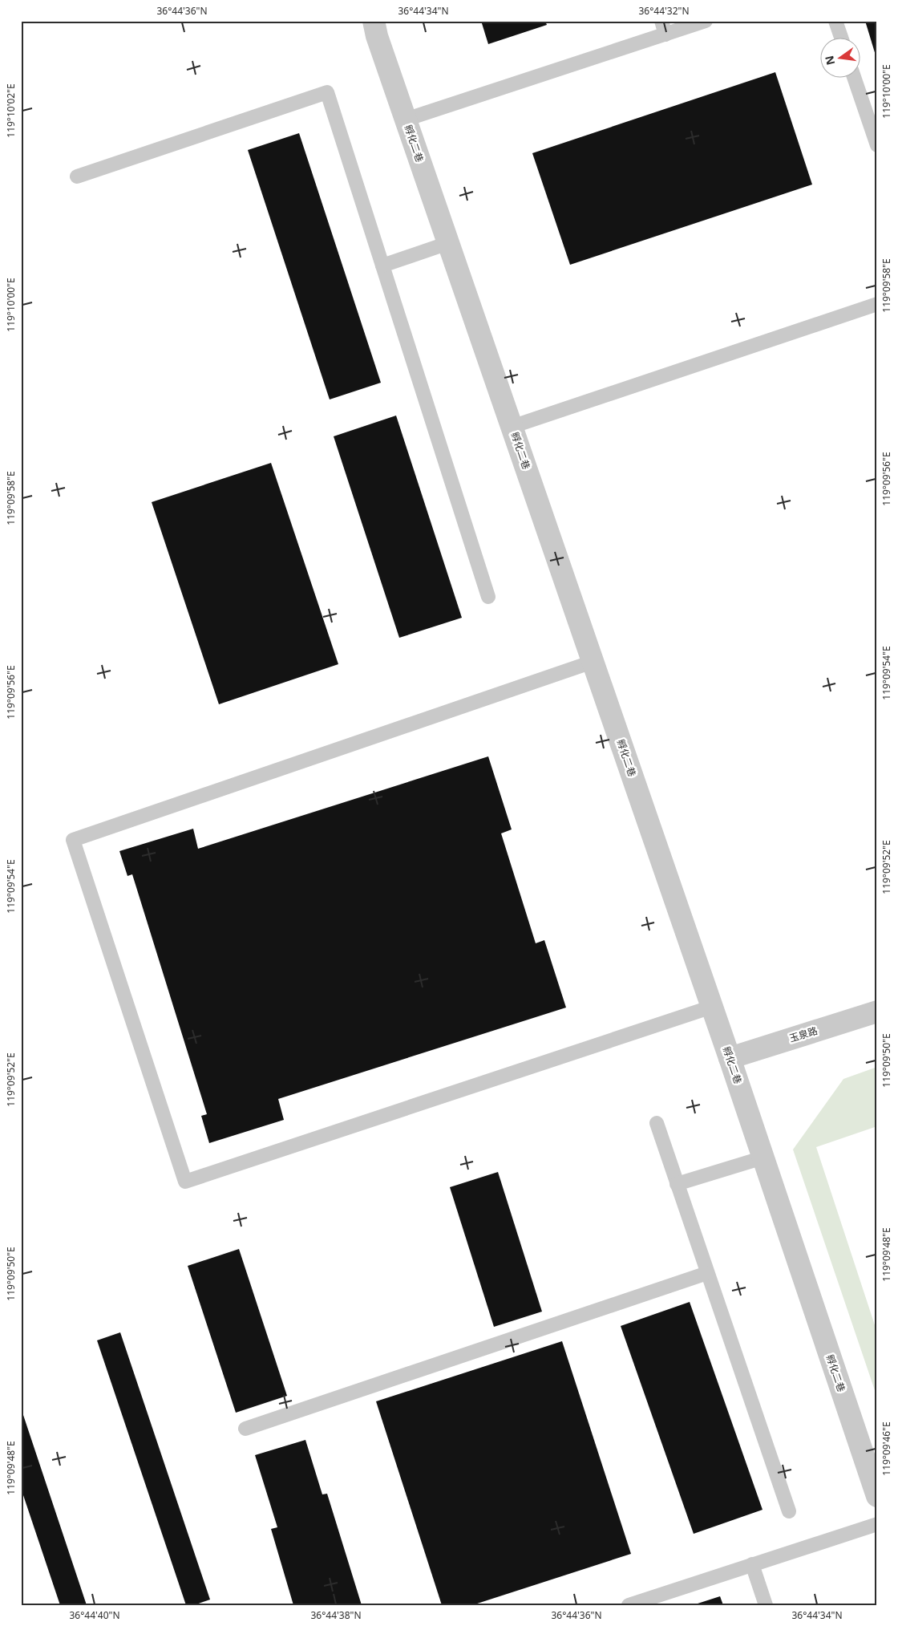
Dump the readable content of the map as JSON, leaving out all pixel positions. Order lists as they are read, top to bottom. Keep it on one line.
{"streets":{"street":["孵化二巷","玉泉路"]},"crossings":[["孵化二巷","玉泉路"]],"north":"left","coordinates":["36°44'36\"N","36°44'34\"N","36°44'32\"N","119°10'00\"E","119°10'02\"E","119°09'58\"E","119°09'56\"E","119°09'54\"E","119°09'52\"E","119°09'50\"E","119°09'48\"E","119°09'46\"E","36°44'40\"N","36°44'38\"N"]}
